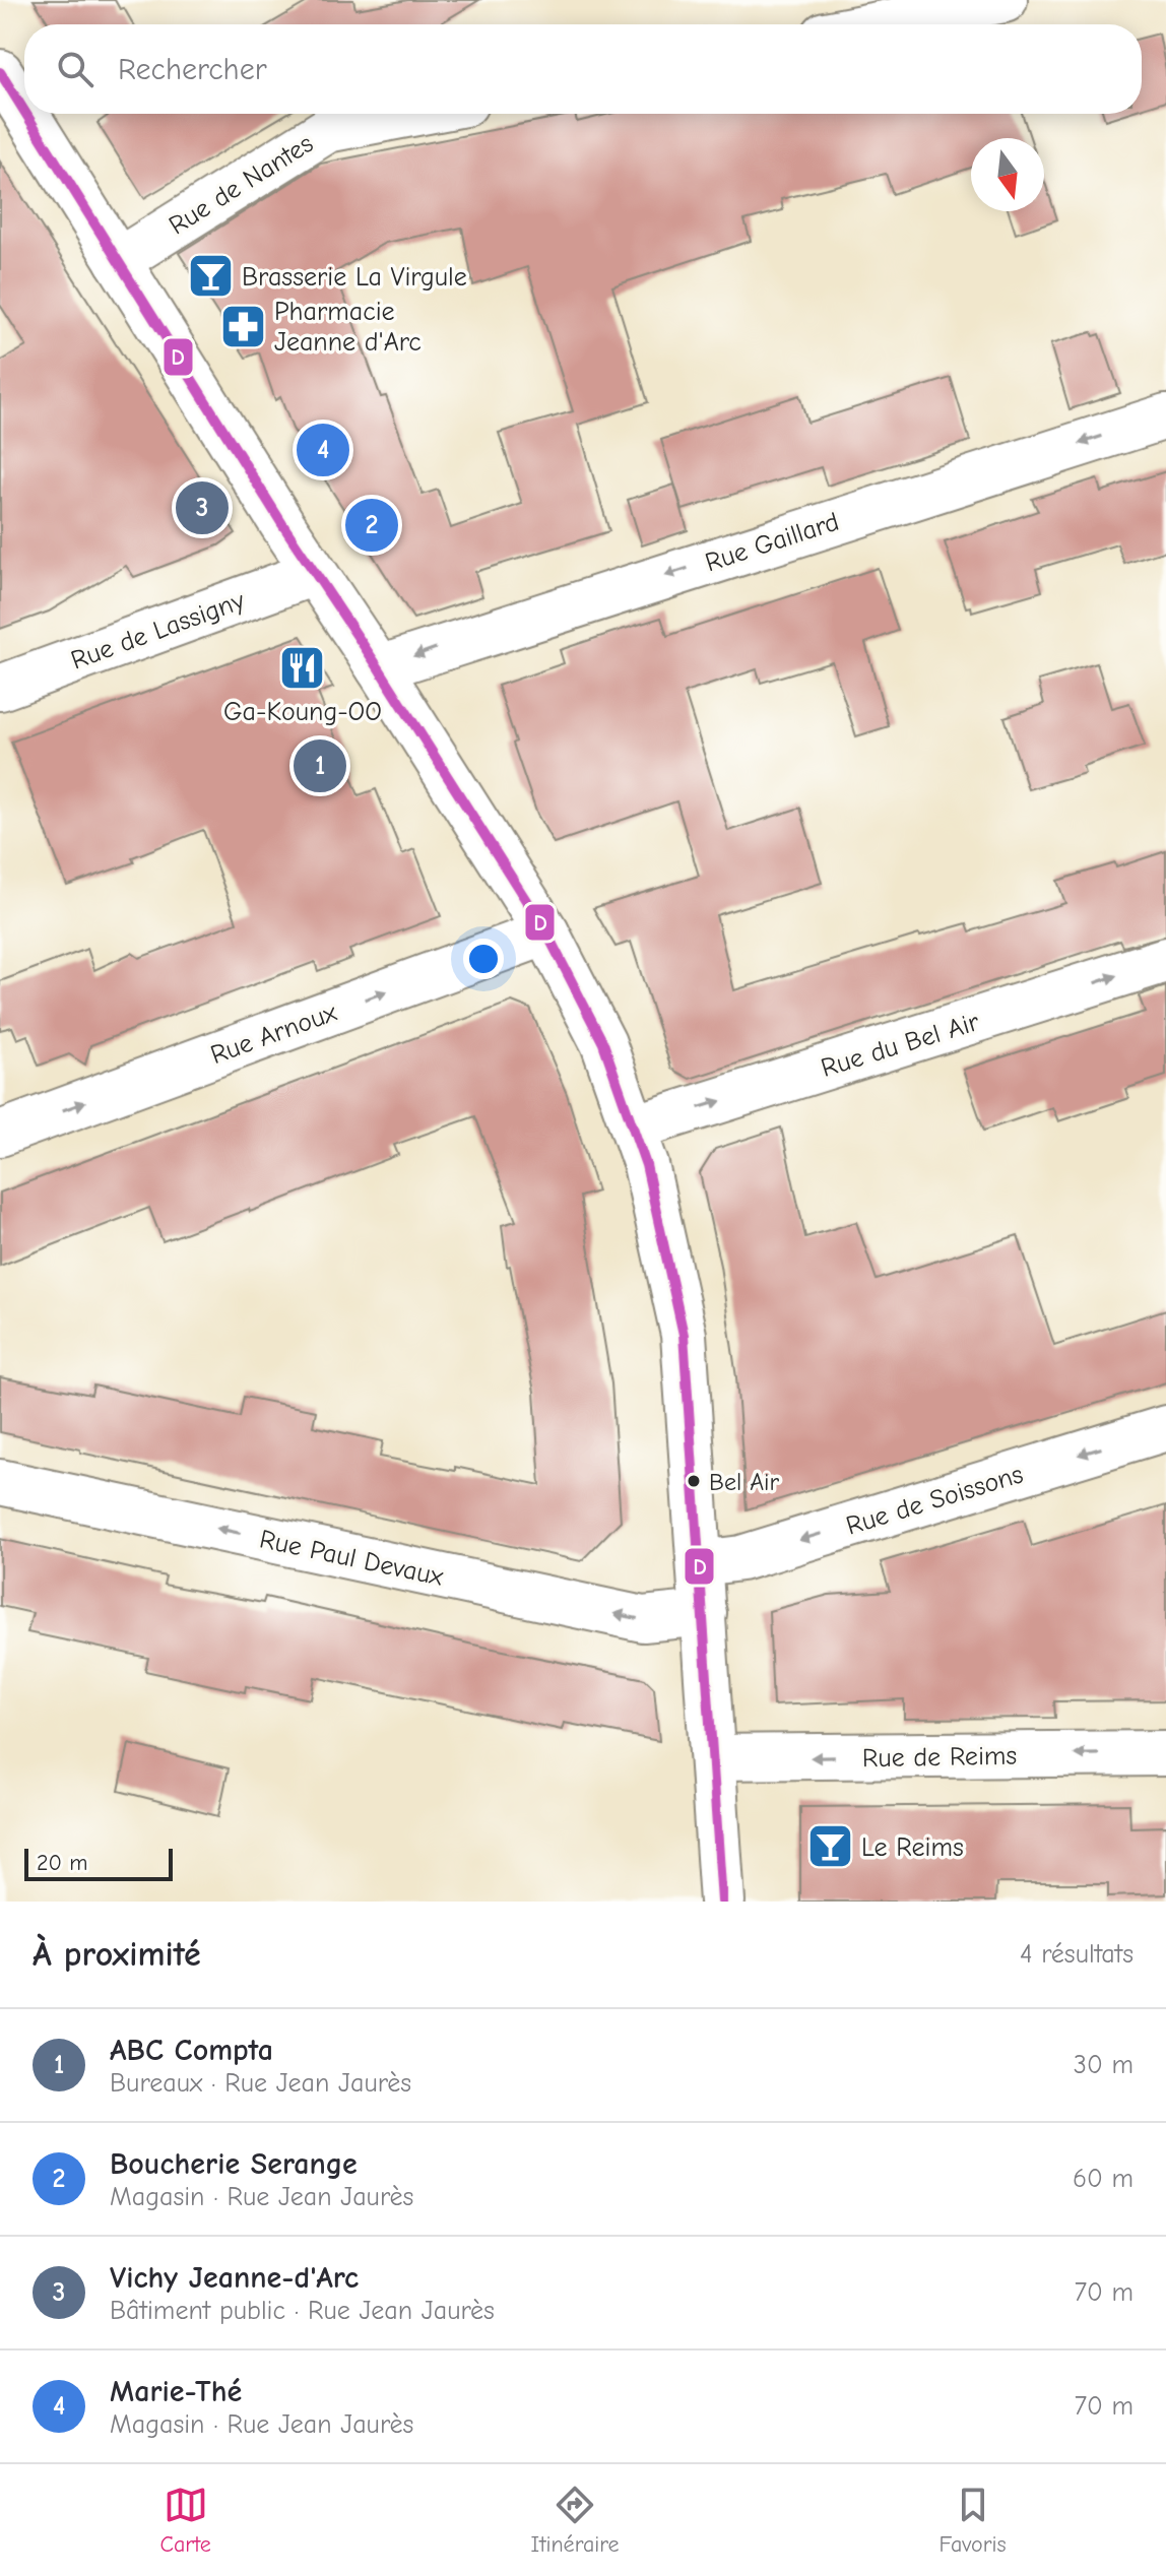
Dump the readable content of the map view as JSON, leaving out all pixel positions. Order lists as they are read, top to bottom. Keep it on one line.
{"streets":{"street":["Rue de Nantes","Rue Gaillard","Rue de Lassigny","Rue Arnoux","Rue du Bel Air","Rue de Soissons","Rue Paul Devaux","Rue de Reims"]},"one_way":["Rue Gaillard","Rue Arnoux","Rue du Bel Air","Rue de Soissons","Rue Paul Devaux","Rue de Reims"],"places":{"bar":["Brasserie La Virgule","Le Reims"],"pharmacy":["Pharmacie Jeanne d'Arc"],"restaurant":["Ga-Koung-OO"],"other":["Bel Air"]},"lines":["transit line D"],"scale_bar":"20 m","north":"bottom","page":{"search":"Rechercher","pins":["4","3","2","1"],"scale":"20 m","heading":["À proximité","4 résultats"],"list":[{"mark":"1","name":"ABC Compta","note":"Bureaux · Rue Jean Jaurès","value":"30 m"},{"mark":"2","name":"Boucherie Serange","note":"Magasin · Rue Jean Jaurès","value":"60 m"},{"mark":"3","name":"Vichy Jeanne-d'Arc","note":"Bâtiment public · Rue Jean Jaurès","value":"70 m"},{"mark":"4","name":"Marie-Thé","note":"Magasin · Rue Jean Jaurès","value":"70 m"}],"nav":["Carte","Itinéraire","Favoris"]}}
